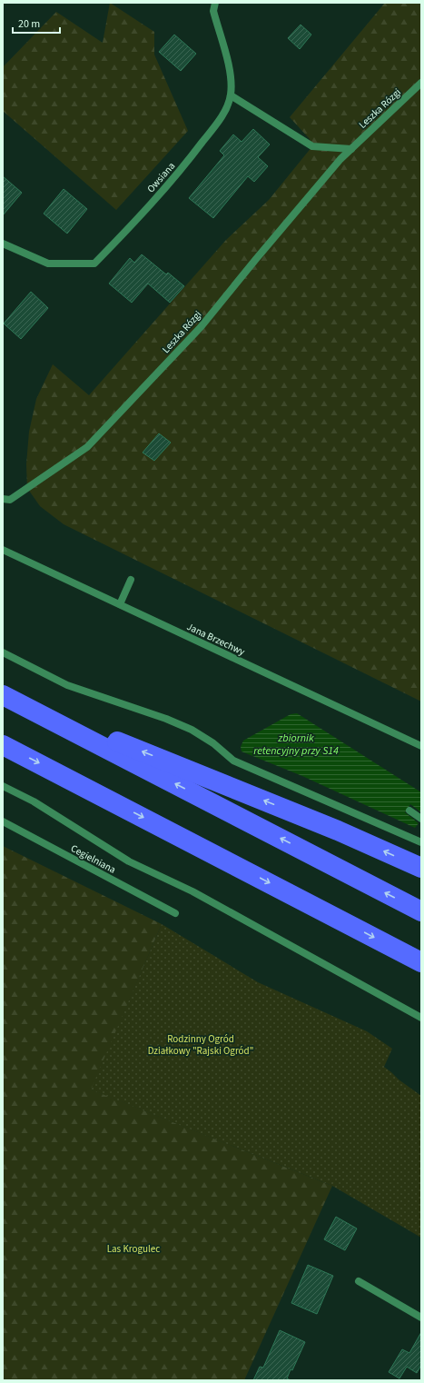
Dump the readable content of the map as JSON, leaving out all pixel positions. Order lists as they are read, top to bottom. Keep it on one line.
{"streets":{"street":["Leszka Rózgi","Owsiana","Jana Brzechwy","Cegielniana"]},"water":["zbiornik retencyjny przy S14"],"parks":["Rodzinny Ogród Działkowy \"Rajski Ogród\"","Las Krogulec"],"scale_bar":"20 m"}
